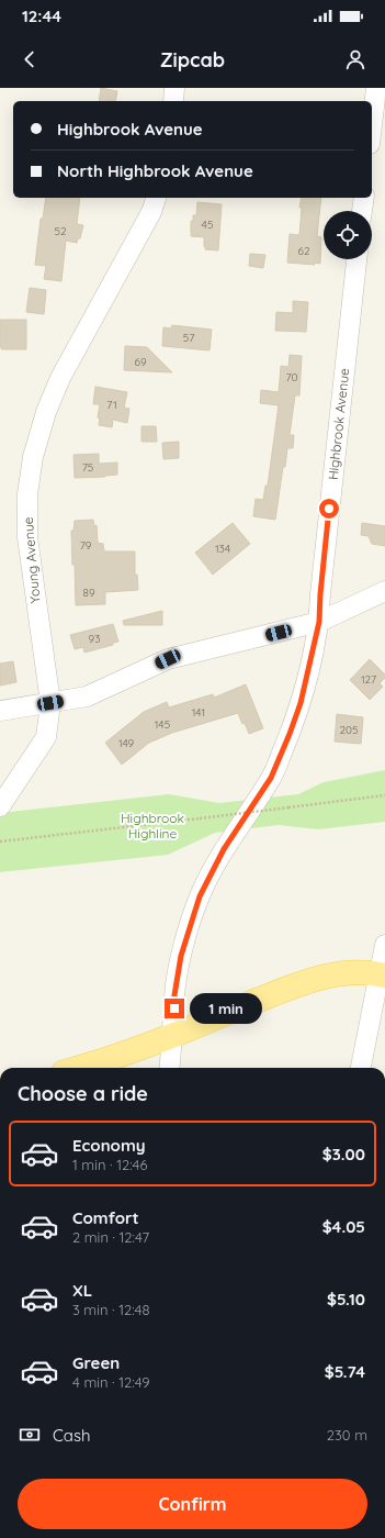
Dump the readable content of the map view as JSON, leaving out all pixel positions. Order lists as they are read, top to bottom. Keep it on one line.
{"streets":{"street":["Highbrook Avenue","Young Avenue"]},"parks":["Highbrook Highline"],"house_numbers":["45","52","62","57","69","70","71","75","79","134","89","93","127","141","145","205","149"],"page":{"status":"12:44","header":"Zipcab","banner":["Highbrook Avenue","North Highbrook Avenue"],"bubble":"1 min","heading":"Choose a ride","list":[{"name":"Economy","note":"1 min · 12:46","value":"$3.00"},{"name":"Comfort","note":"2 min · 12:47","value":"$4.05"},{"name":"XL","note":"3 min · 12:48","value":"$5.10"},{"name":"Green","note":"4 min · 12:49","value":"$5.74"}],"pay":["Cash","230 m"],"buttons":"Confirm"}}
